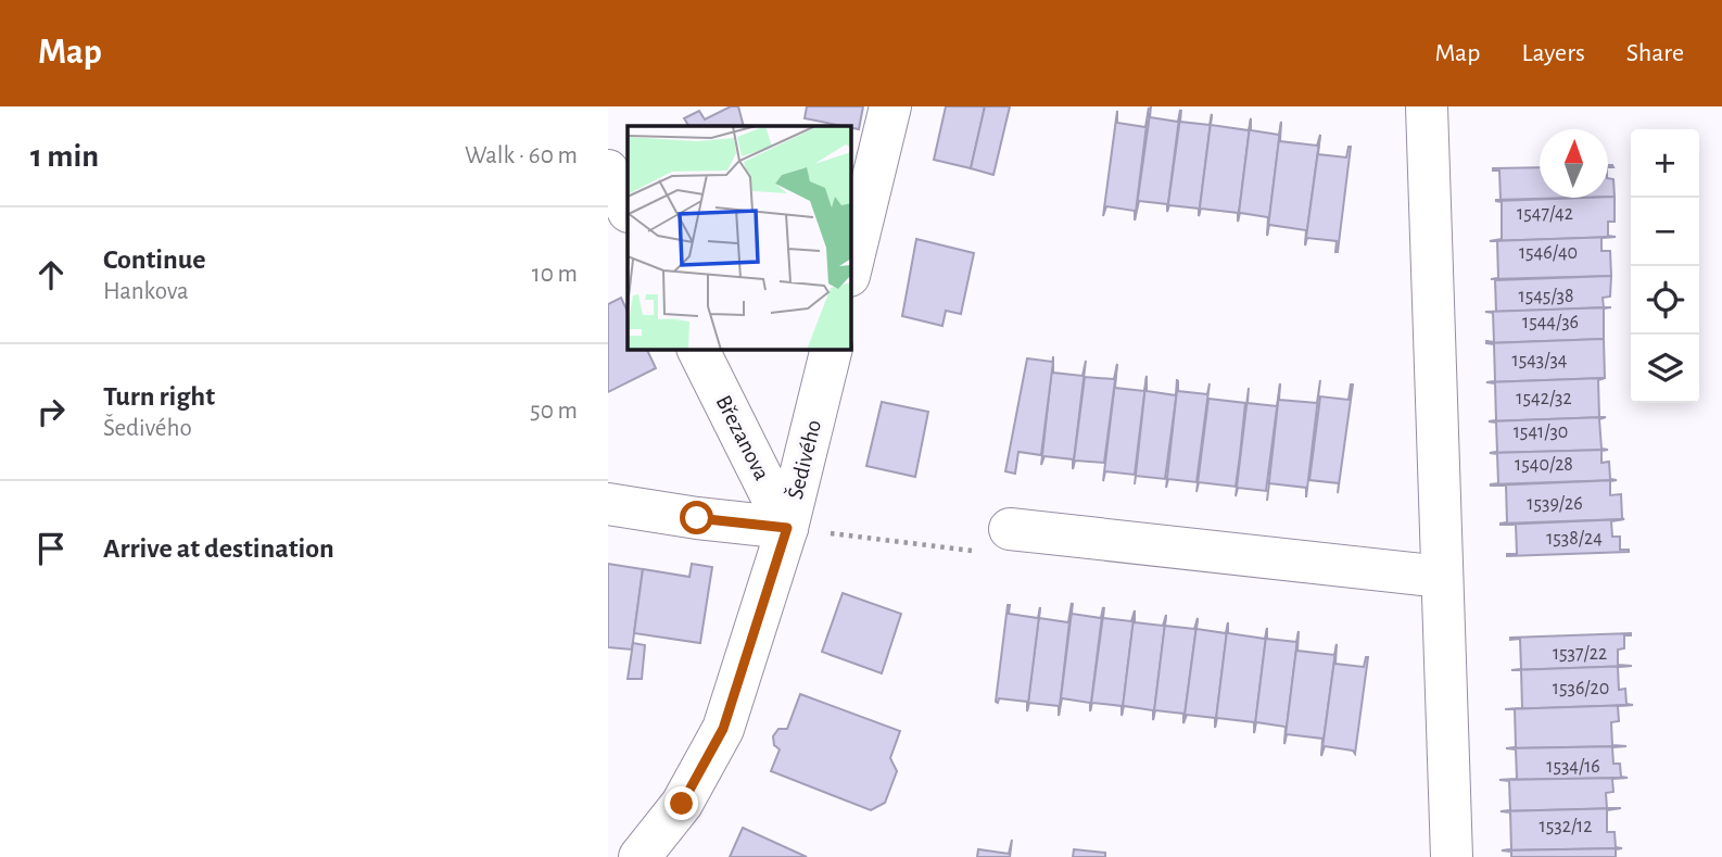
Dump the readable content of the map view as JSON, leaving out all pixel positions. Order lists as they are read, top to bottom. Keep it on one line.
{"streets":{"street":["Březanova","Šedivého"]},"crossings":[["Březanova","Šedivého"]],"house_numbers":["1547/42","1546/40","1545/38","1544/36","1543/34","1542/32","1541/30","1540/28","1539/26","1538/24","1537/22","1536/20","1534/16","1532/12"],"north":"top","page":{"header":"Map","nav":["Map","Layers","Share"],"heading":["1 min","Walk · 60 m"],"map_buttons":["+","−"],"list":[["Continue","Hankova","10 m"],["Turn right","Šedivého","50 m"],"Arrive at destination"]}}
